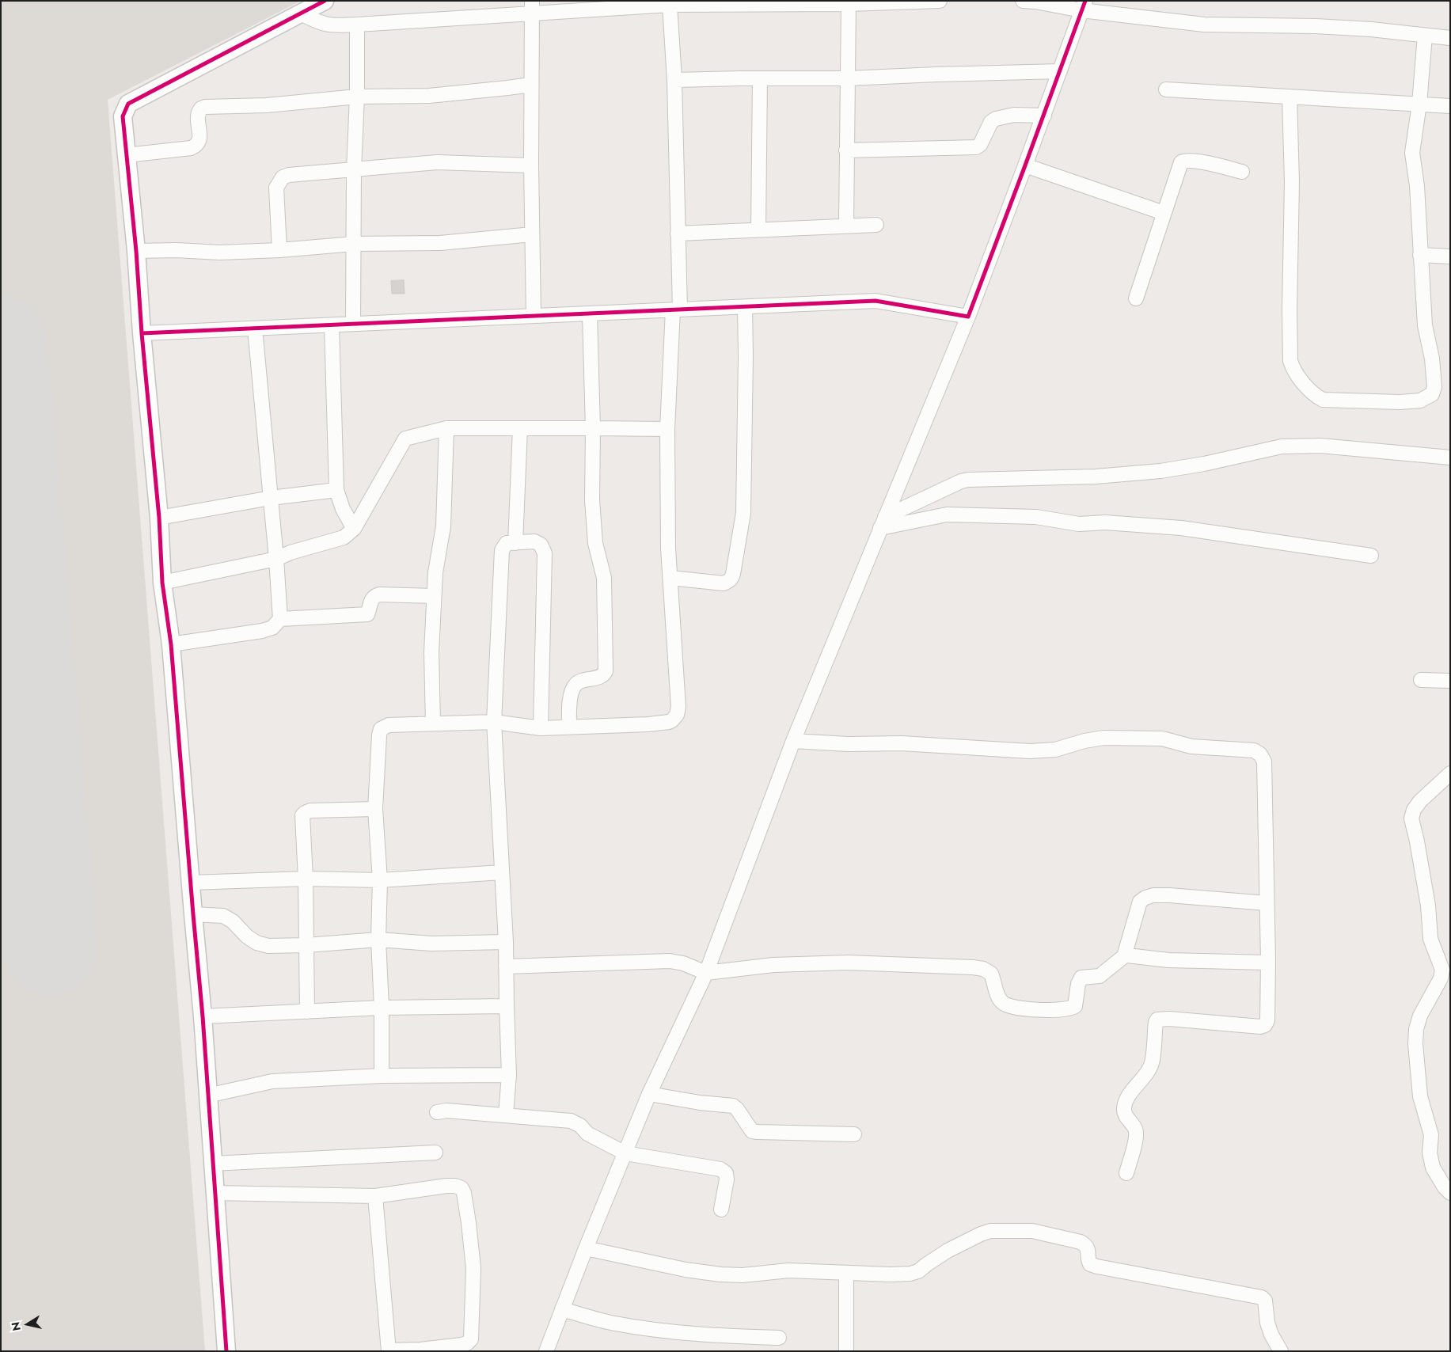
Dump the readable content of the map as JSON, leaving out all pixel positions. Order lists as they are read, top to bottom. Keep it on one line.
{"north":"left"}
